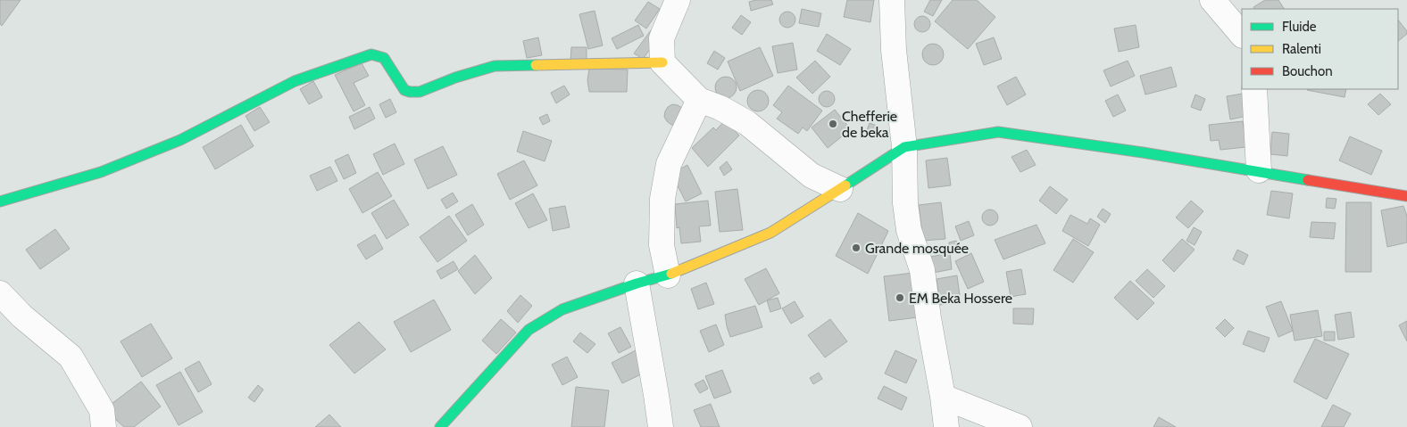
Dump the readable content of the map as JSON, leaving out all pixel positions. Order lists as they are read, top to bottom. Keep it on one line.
{"places":["Chefferie de beka","Grande mosquée","EM Beka Hossere"],"legend":["Fluide","Ralenti","Bouchon"]}
